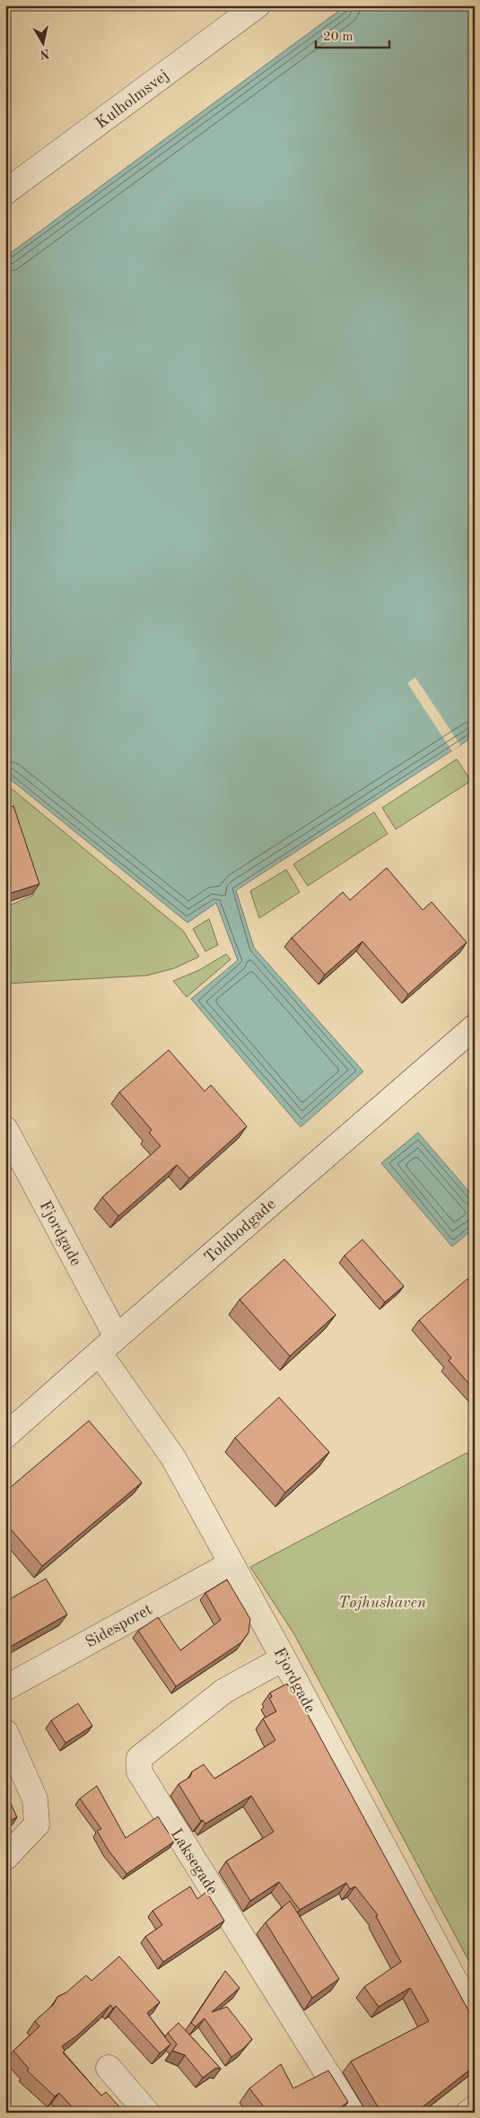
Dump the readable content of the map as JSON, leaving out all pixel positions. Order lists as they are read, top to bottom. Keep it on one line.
{"streets":{"street":["Kulholmsvej","Toldbodgade","Fjordgade","Sidesporet","Laksegade"]},"crossings":[["Toldbodgade","Fjordgade"],["Fjordgade","Sidesporet"],["Fjordgade","Laksegade"]],"parks":["Tøjhushaven"],"scale_bar":"20 m","north":"bottom"}
